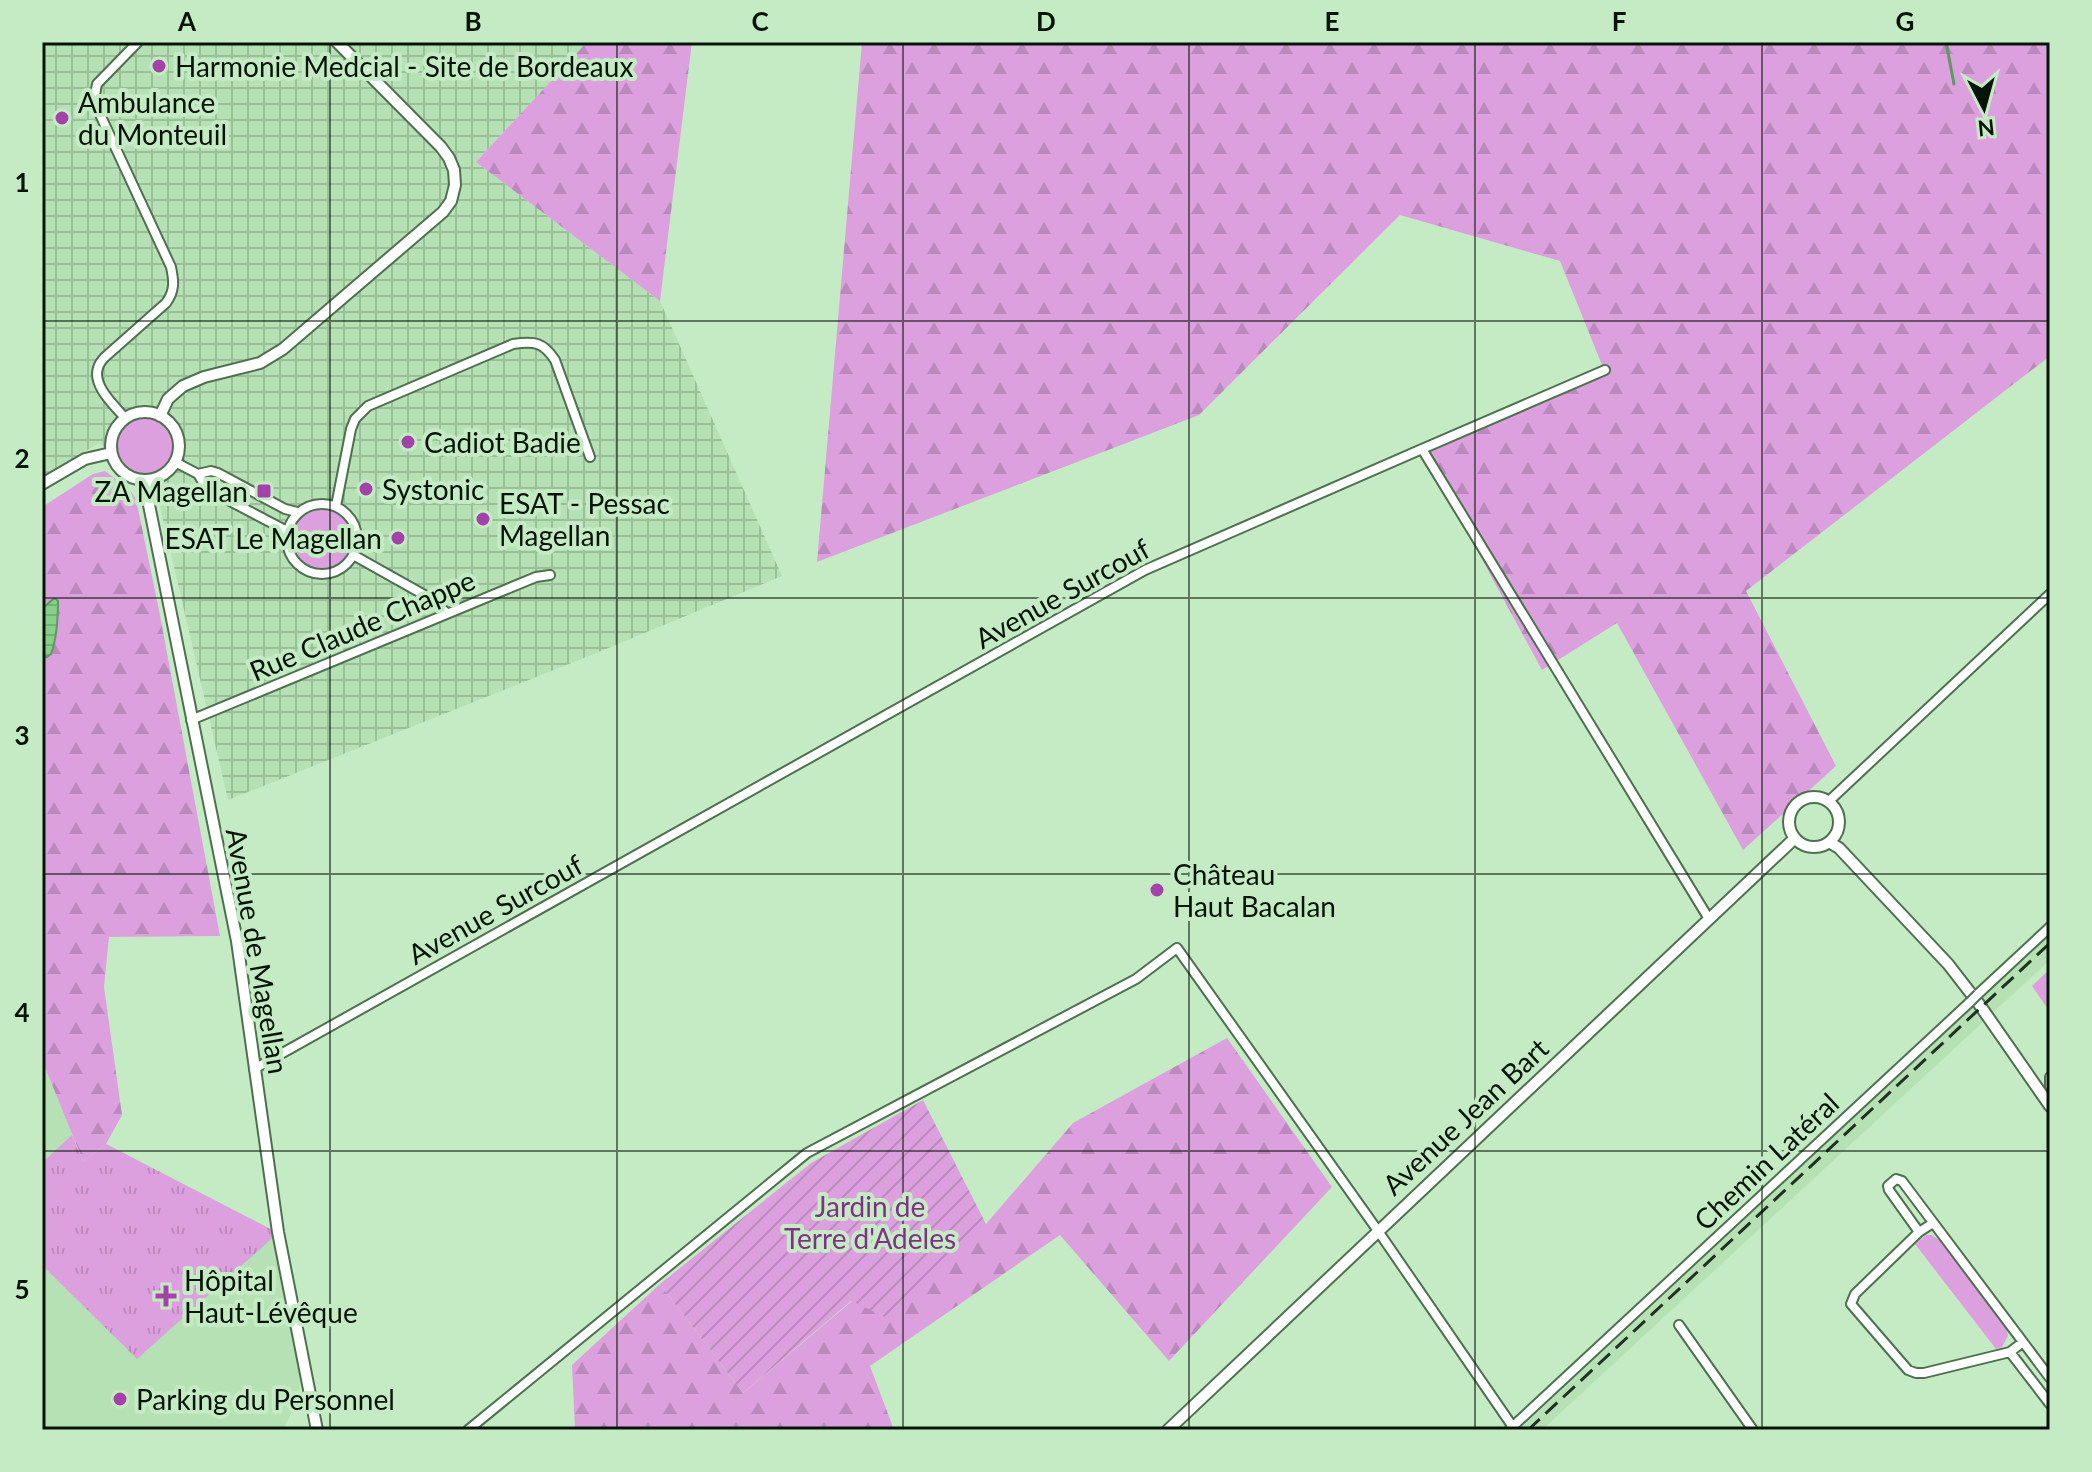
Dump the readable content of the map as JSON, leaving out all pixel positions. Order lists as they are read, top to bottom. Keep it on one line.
{"streets":{"street":["Avenue Surcouf","Rue Claude Chappe","Avenue de Magellan","Avenue Jean Bart","Chemin Latéral"]},"crossings":[["Avenue Surcouf","Avenue de Magellan"],["Rue Claude Chappe","Avenue de Magellan"]],"parks":["Jardin de Terre d'Adeles"],"places":{"other":["Harmonie Medcial - Site de Bordeaux","Ambulance du Monteuil","Cadiot Badie","Systonic","ESAT - Pessac Magellan","ESAT Le Magellan","Château Haut Bacalan","Parking du Personnel"],"transit":["ZA Magellan"],"health":["Hôpital Haut-Lévêque"]},"north":"bottom","grid":{"columns":["A","B","C","D","E","F","G"],"rows":["1","2","3","4","5"]}}
